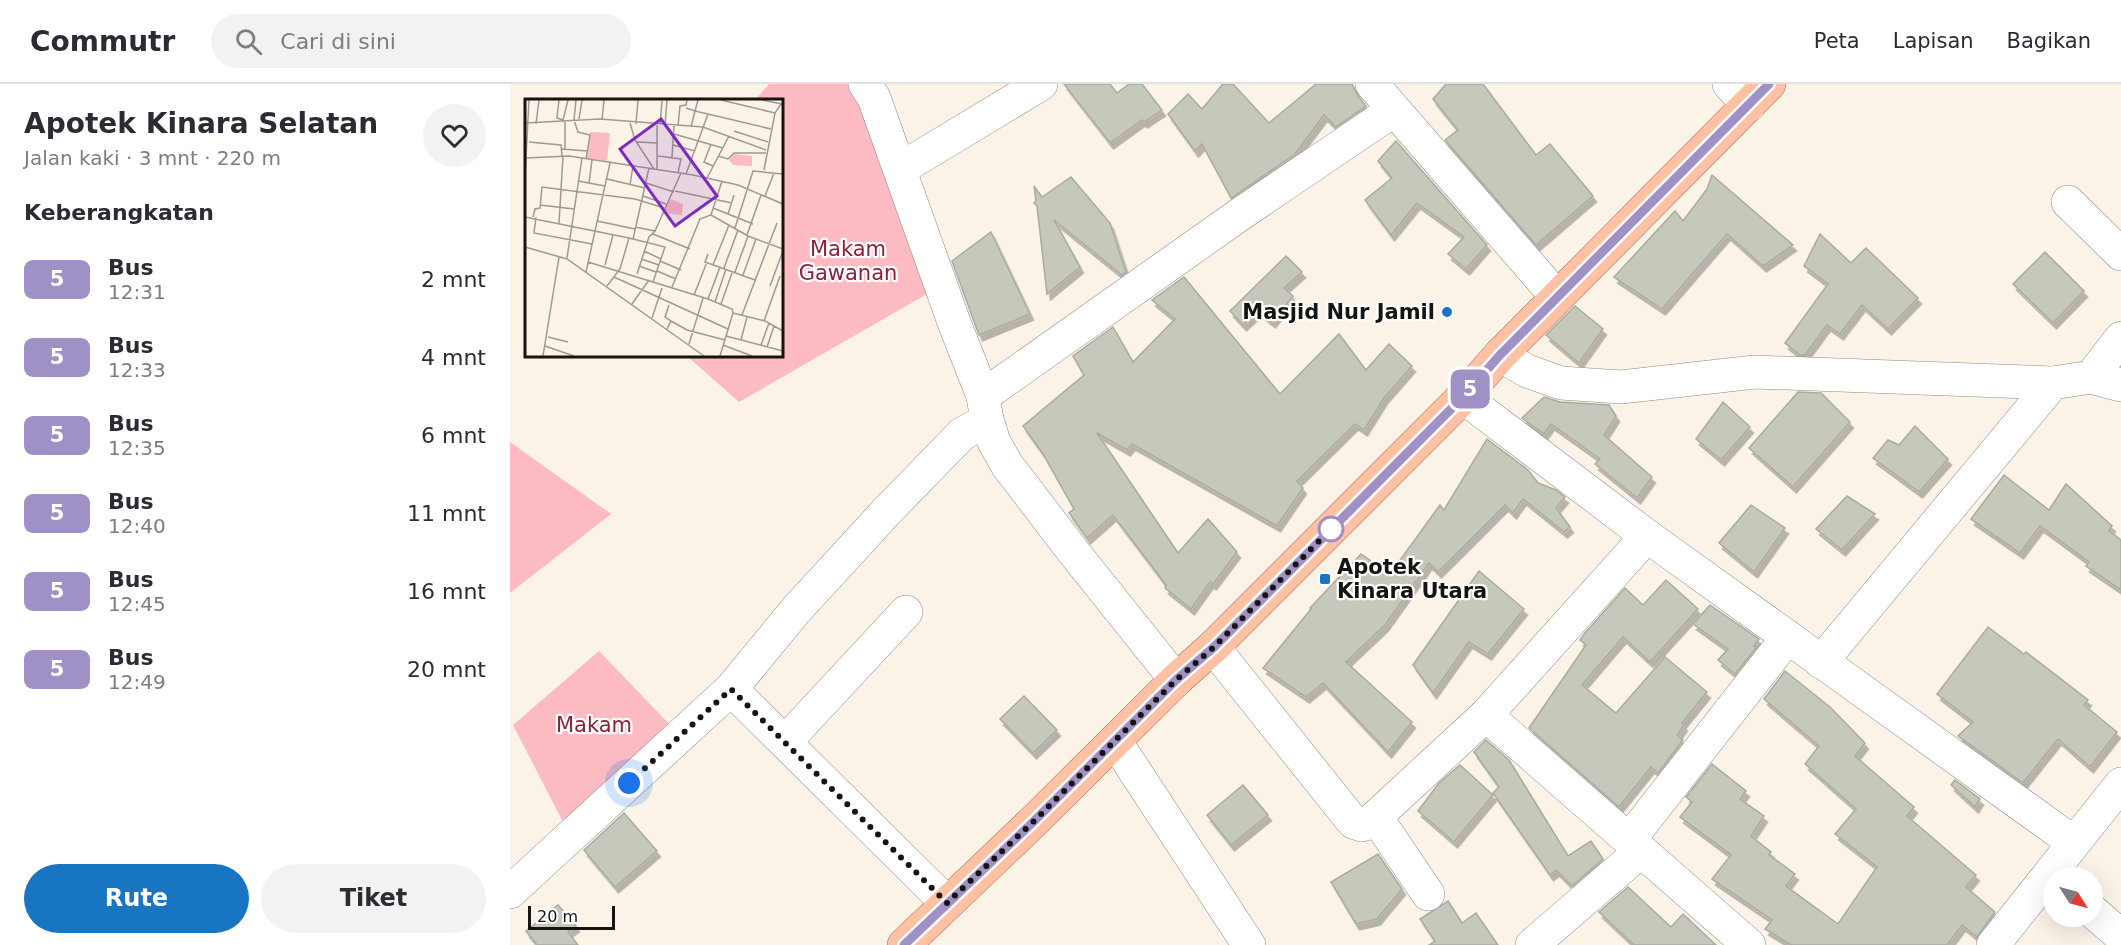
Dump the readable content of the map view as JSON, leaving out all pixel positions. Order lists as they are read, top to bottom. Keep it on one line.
{"parks":["Makam Gawanan","Makam"],"places":{"other":["Masjid Nur Jamil"],"transit":["Apotek Kinara Utara"]},"lines":["bus line 5"],"scale_bar":"20 m","north":"bottom right","page":{"header":"Commutr","search":"Cari di sini","nav":["Peta","Lapisan","Bagikan"],"heading":[["Apotek Kinara Selatan","Jalan kaki · 3 mnt · 220 m"],"Keberangkatan"],"on_map":"5","list":[{"mark":"5","name":"Bus","note":"12:31","value":"2 mnt"},{"mark":"5","name":"Bus","note":"12:33","value":"4 mnt"},{"mark":"5","name":"Bus","note":"12:35","value":"6 mnt"},{"mark":"5","name":"Bus","note":"12:40","value":"11 mnt"},{"mark":"5","name":"Bus","note":"12:45","value":"16 mnt"},{"mark":"5","name":"Bus","note":"12:49","value":"20 mnt"}],"buttons":["Rute","Tiket"],"scale":"20 m"}}
